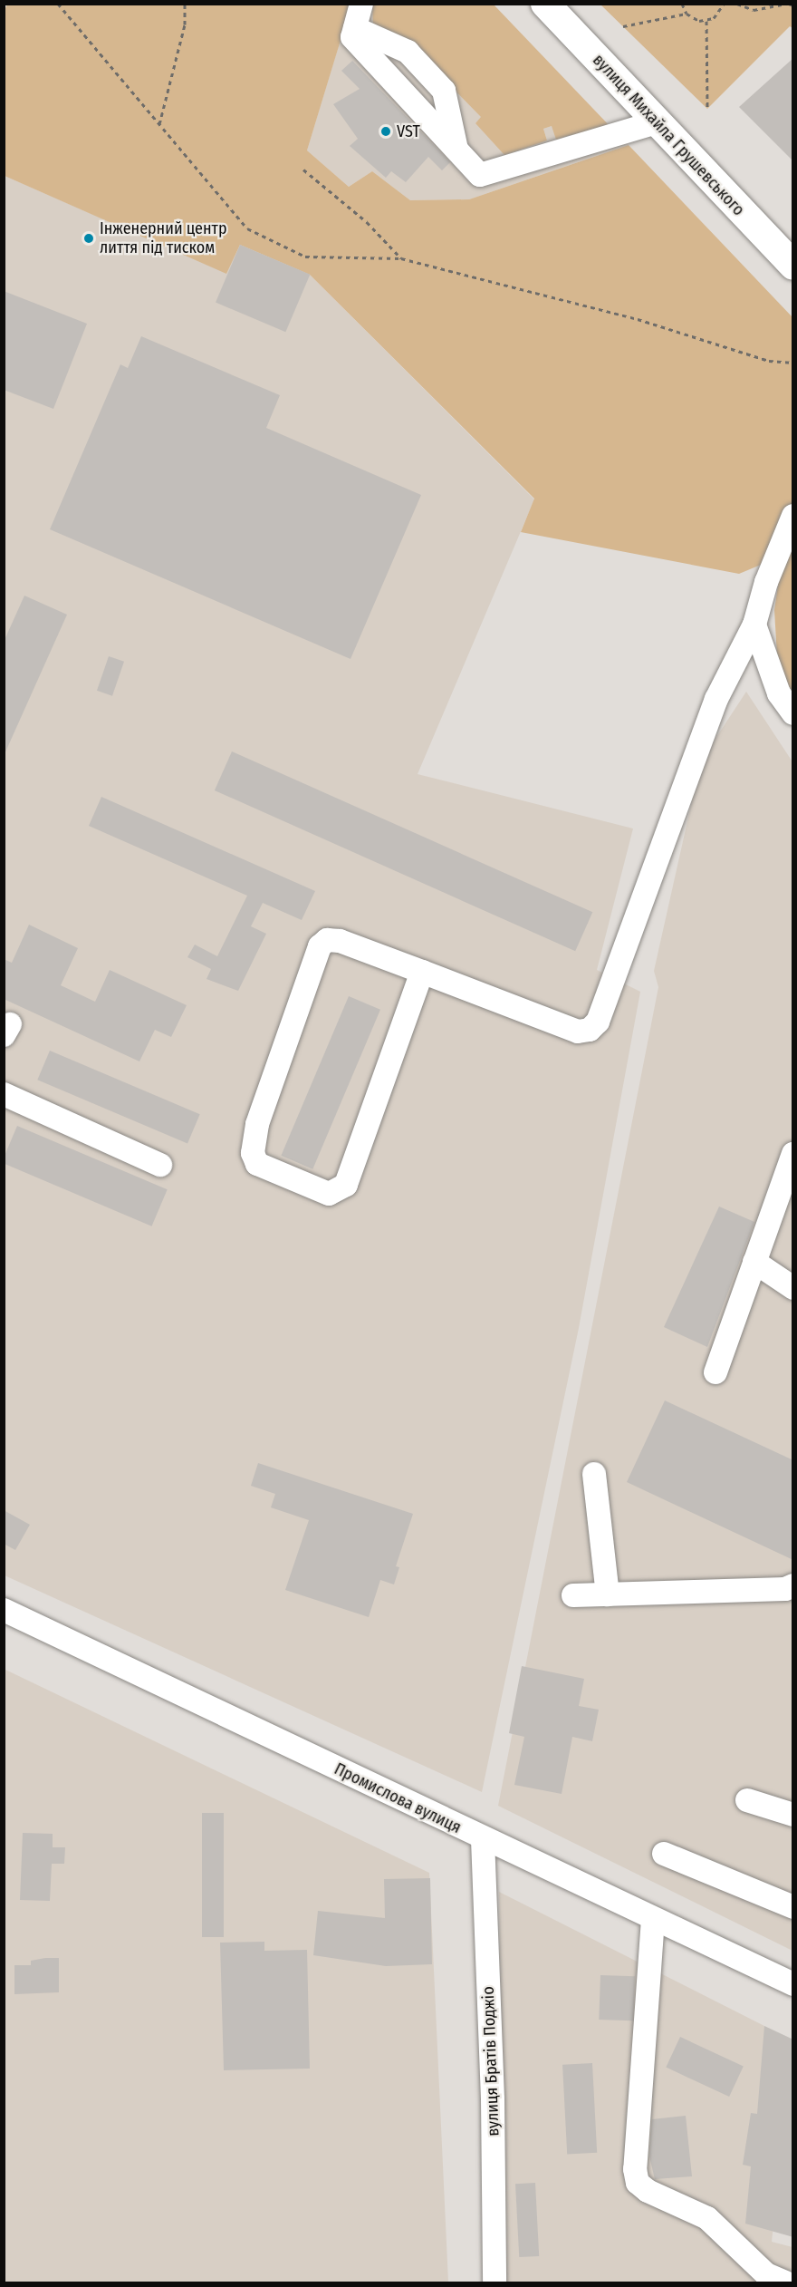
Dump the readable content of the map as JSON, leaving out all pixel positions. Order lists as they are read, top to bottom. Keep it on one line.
{"streets":{"main road":["вулиця Михайла Грушевського"],"street":["Промислова вулиця","вулиця Братів Поджіо"]},"crossings":[["Промислова вулиця","вулиця Братів Поджіо"]],"places":["VST","Інженерний центр лиття під тиском"]}
